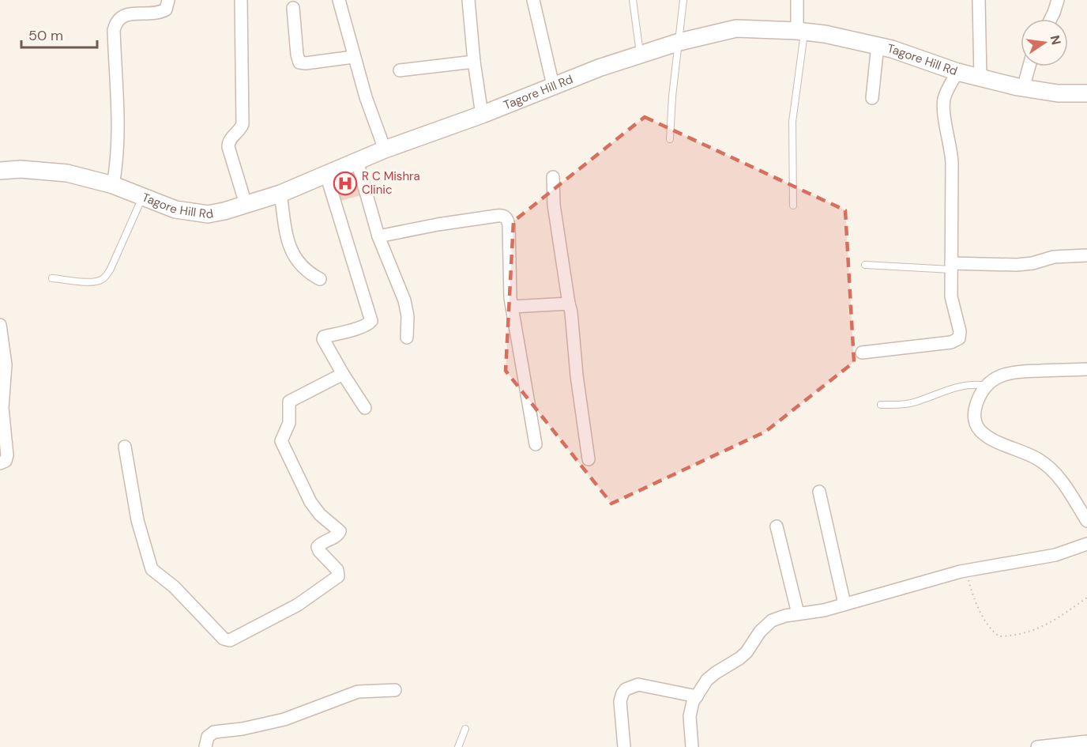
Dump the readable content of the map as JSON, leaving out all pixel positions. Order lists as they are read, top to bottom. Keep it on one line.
{"streets":{"main road":["Tagore Hill Rd"]},"places":{"hospital":["R C Mishra Clinic"]},"scale_bar":"50 m","north":"right"}
